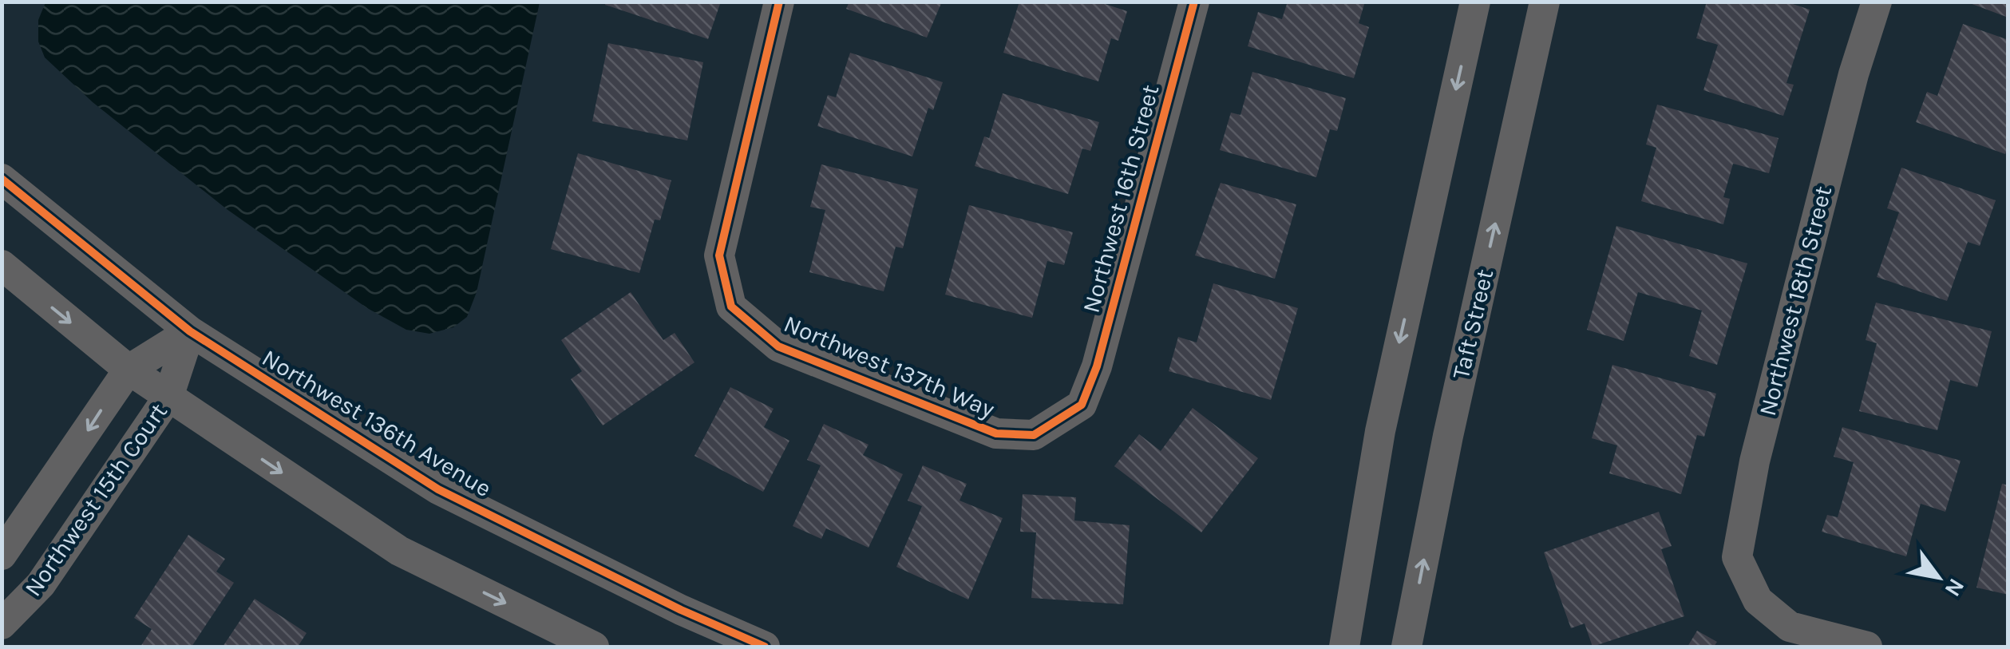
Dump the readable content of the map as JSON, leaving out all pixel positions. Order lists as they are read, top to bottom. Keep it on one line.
{"streets":{"street":["Northwest 16th Street","Northwest 18th Street","Taft Street","Northwest 137th Way","Northwest 136th Avenue","Northwest 15th Court"]},"crossings":[["Northwest 16th Street","Northwest 137th Way"],["Northwest 136th Avenue","Northwest 15th Court"]],"north":"bottom right"}
